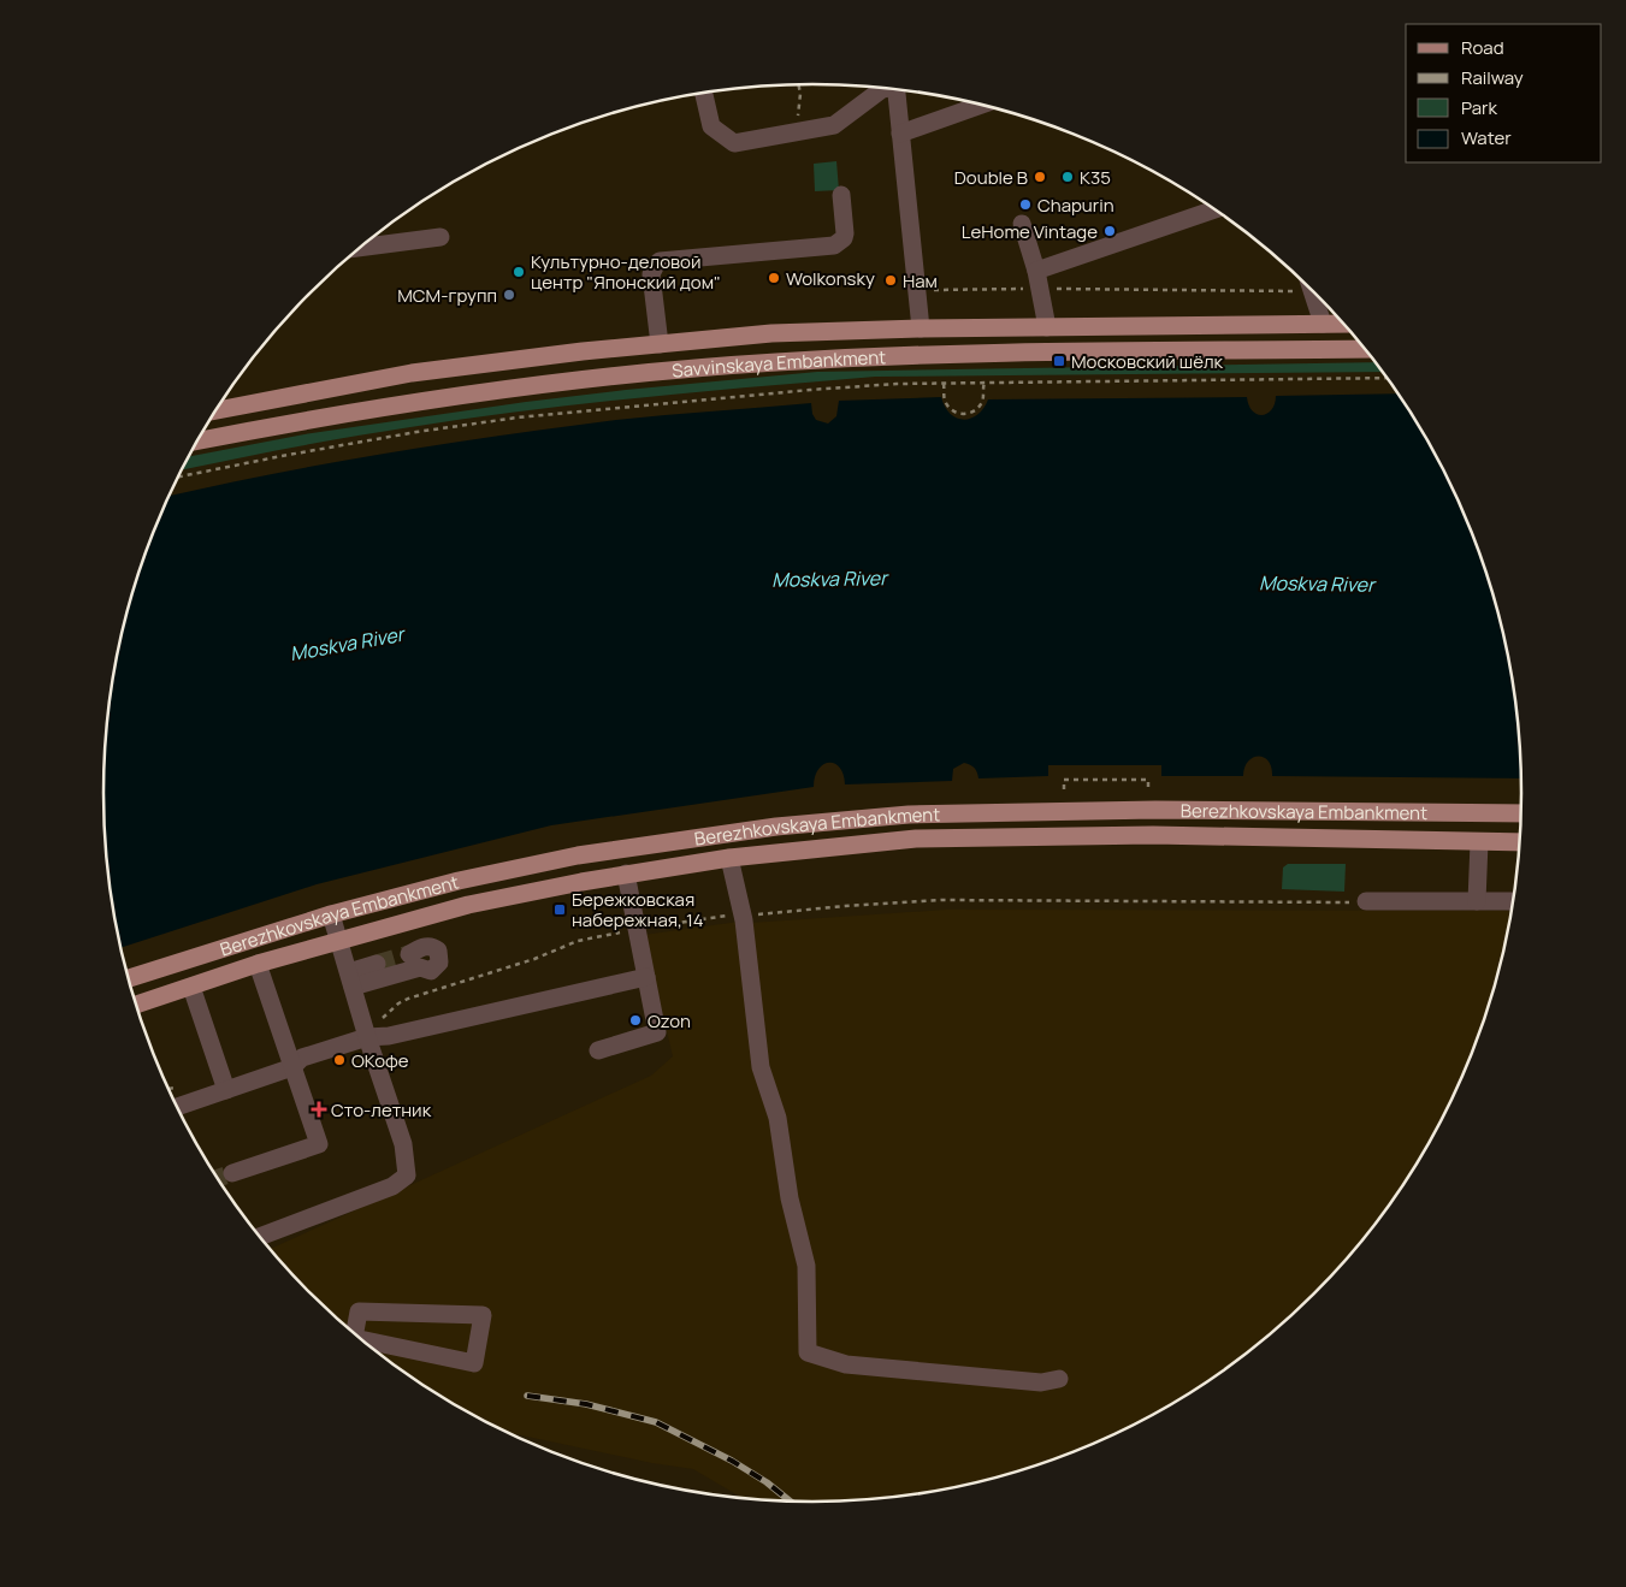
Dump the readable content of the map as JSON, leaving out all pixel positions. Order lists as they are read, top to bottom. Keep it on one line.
{"streets":{"main road":["Savvinskaya Embankment","Berezhkovskaya Embankment"]},"water":["Moskva River"],"places":{"other":["Double B","K35","Chapurin","LeHome Vintage","Культурно-деловой центр \"Японский дом\"","Wolkonsky","Нам","МСМ-групп","Ozon","ОКофе"],"transit":["Московский шёлк","Бережковская набережная, 14"],"health":["Сто-летник"]},"legend":["Road","Railway","Park","Water"]}
